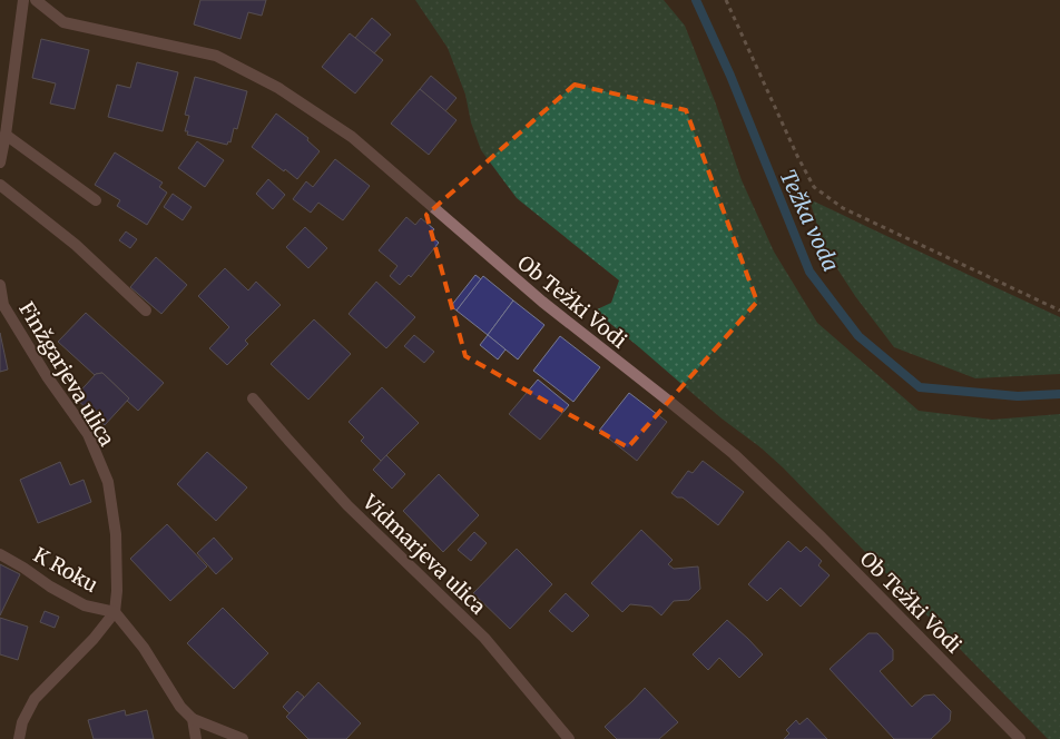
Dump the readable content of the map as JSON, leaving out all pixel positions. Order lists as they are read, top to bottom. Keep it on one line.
{"streets":{"street":["Ob Težki Vodi","Finžgarjeva ulica","Vidmarjeva ulica","K Roku"]},"crossings":[["Finžgarjeva ulica","K Roku"]],"water":["Težka voda"]}
